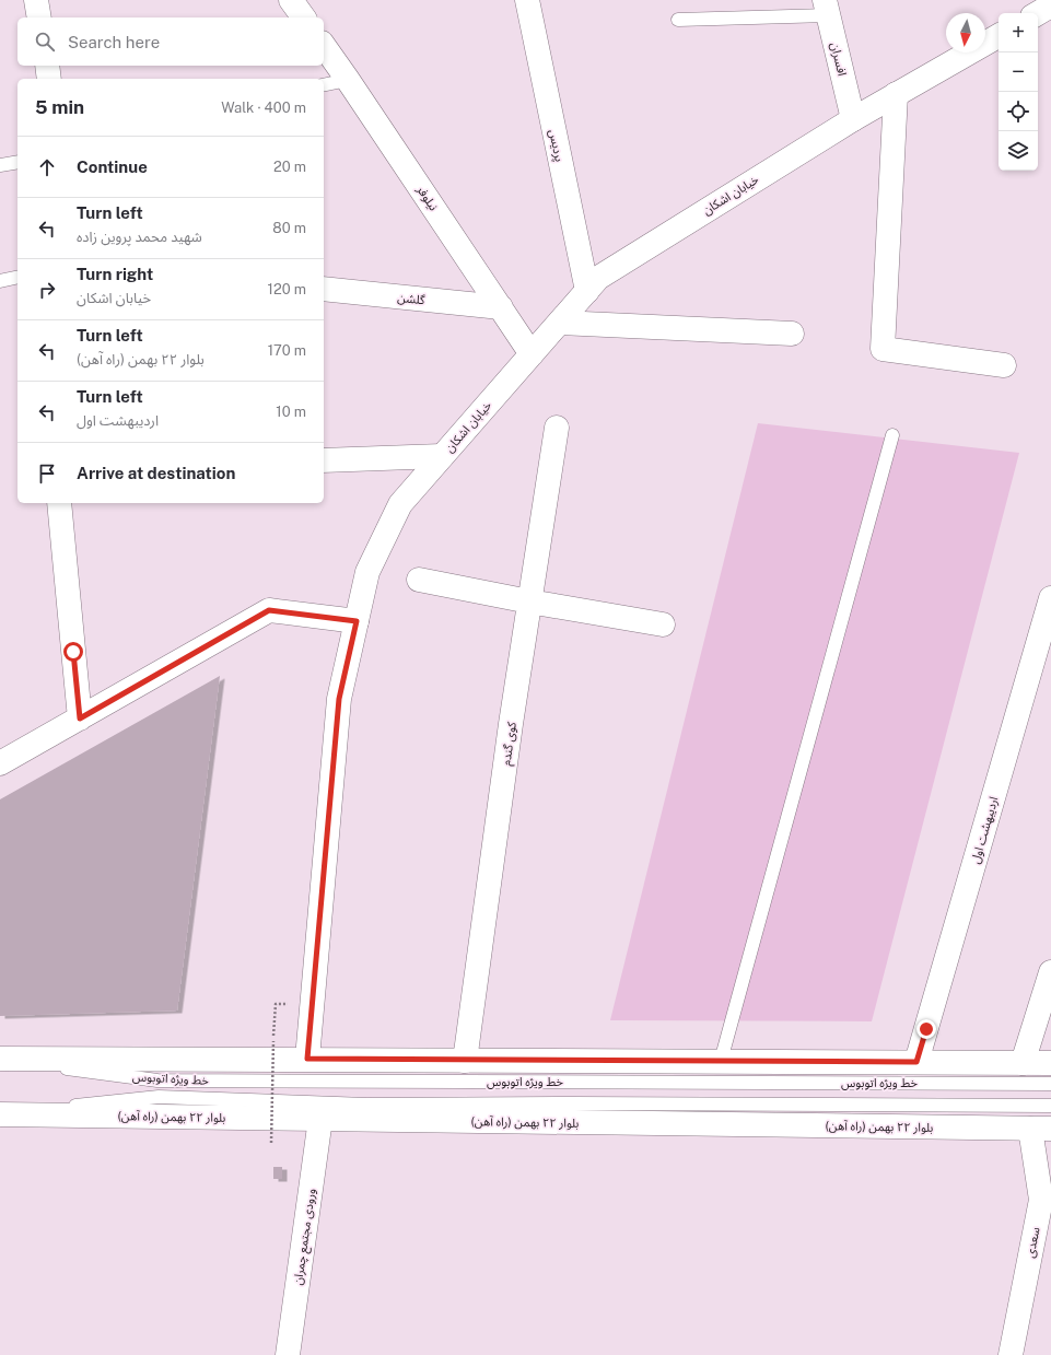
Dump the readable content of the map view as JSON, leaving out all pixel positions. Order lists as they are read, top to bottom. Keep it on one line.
{"streets":{"street":["افسران","پردیس","خیابان اشکان","نیلوفر","گلشن","کوی گندم","اردیبهشت اول","بلوار ۲۲ بهمن (راه آهن)","ورودی مجتمع چمران","سعدی"],"lane":["خط ویژه اتوبوس"]},"crossings":[["افسران","خیابان اشکان"],["پردیس","خیابان اشکان"],["خیابان اشکان","نیلوفر"],["نیلوفر","گلشن"],["خط ویژه اتوبوس","بلوار ۲۲ بهمن (راه آهن)"],["بلوار ۲۲ بهمن (راه آهن)","ورودی مجتمع چمران"],["بلوار ۲۲ بهمن (راه آهن)","سعدی"]],"north":"bottom","page":{"map_buttons":["+","−"],"search":"Search here","heading":["5 min","Walk · 400 m"],"list":[["Continue","20 m"],["Turn left","شهید محمد پروین زاده","80 m"],["Turn right","خیابان اشکان","120 m"],["Turn left","بلوار ۲۲ بهمن (راه آهن)","170 m"],["Turn left","اردیبهشت اول","10 m"],"Arrive at destination"]}}
